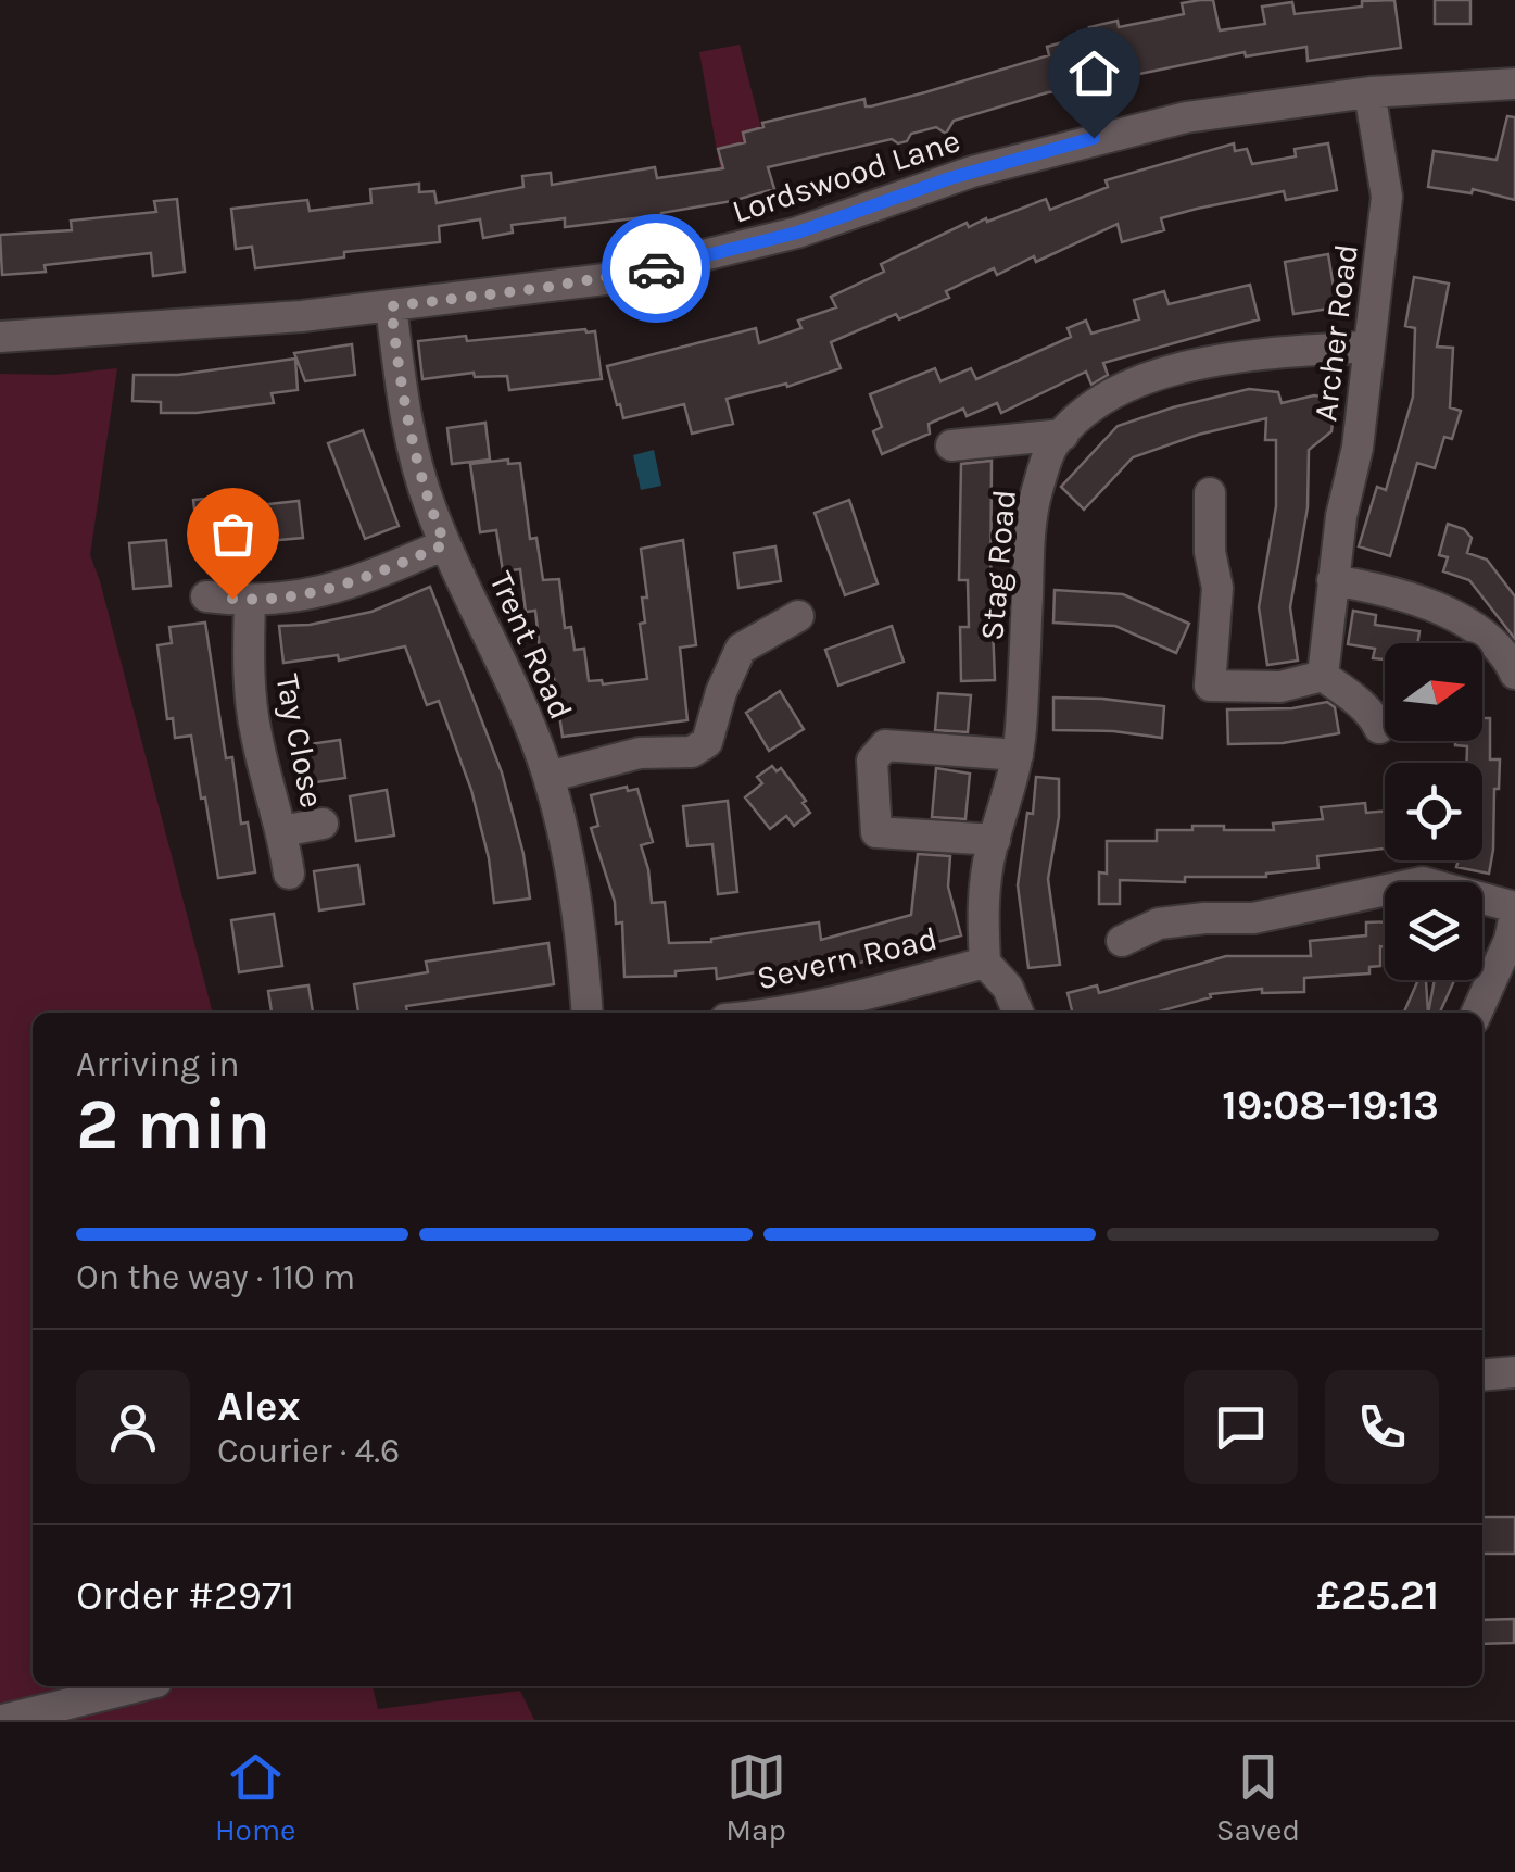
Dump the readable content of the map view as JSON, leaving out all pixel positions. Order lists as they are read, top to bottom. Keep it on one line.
{"streets":{"street":["Lordswood Lane","Archer Road","Stag Road","Trent Road","Tay Close","Severn Road"]},"crossings":[["Lordswood Lane","Archer Road"],["Lordswood Lane","Trent Road"],["Archer Road","Stag Road"],["Stag Road","Severn Road"]],"north":"right","page":{"heading":["2 min","Arriving in","19:08–19:13"],"panel":["Alex","Courier · 4.6","Order #2971","£25.21"],"bar":"On the way · 110 m","tabs":["Home","Map","Saved"]}}
